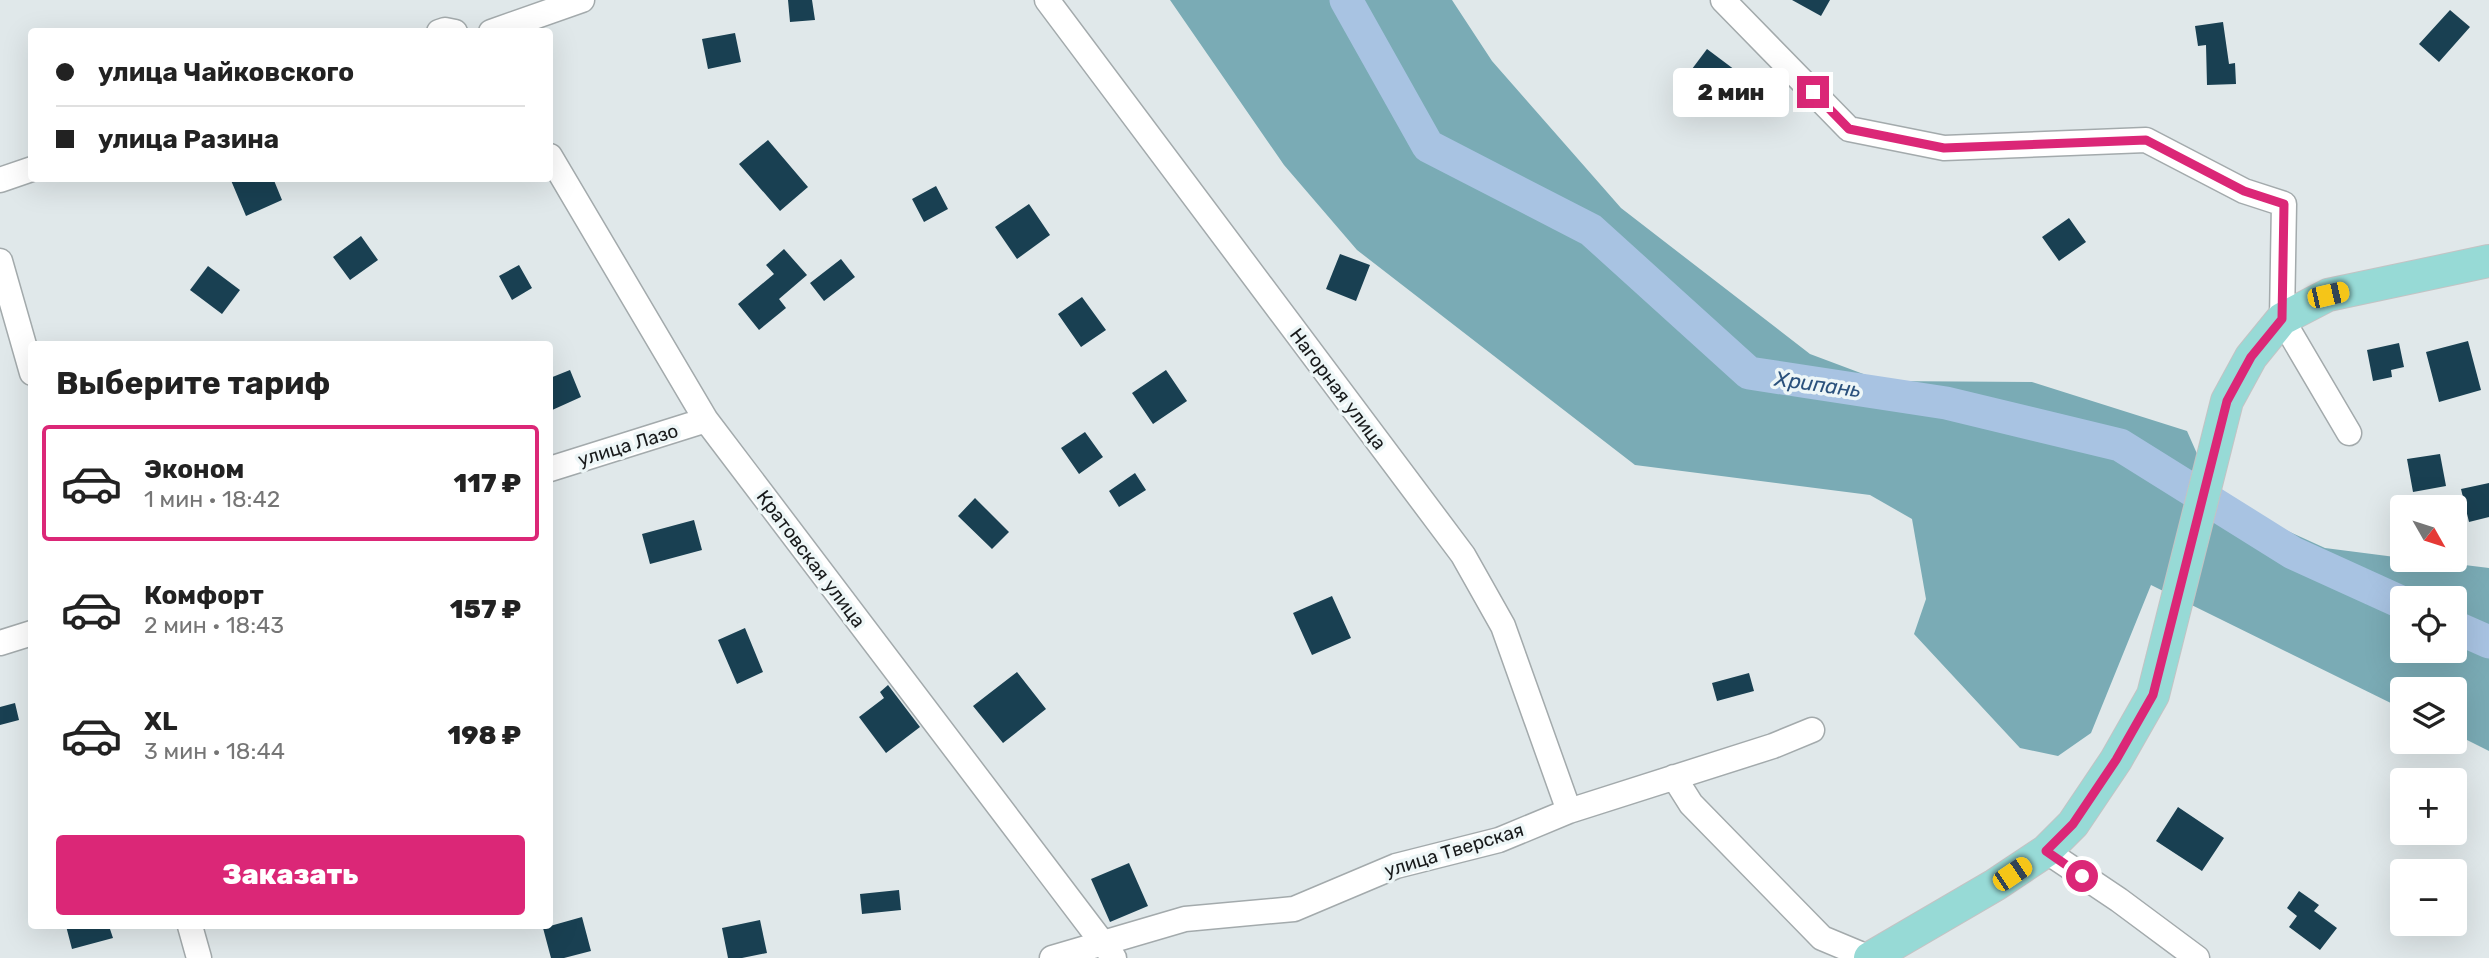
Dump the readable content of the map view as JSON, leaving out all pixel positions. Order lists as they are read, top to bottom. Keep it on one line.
{"streets":{"street":["Нагорная улица","улица Лазо","Кратовская улица","улица Тверская"]},"crossings":[["Нагорная улица","улица Тверская"],["улица Лазо","Кратовская улица"],["Кратовская улица","улица Тверская"]],"water":["Хрипань"],"north":"bottom right","page":{"banner":["улица Чайковского","улица Разина"],"bubble":"2 мин","heading":"Выберите тариф","list":[{"name":"Эконом","note":"1 мин · 18:42","value":"117 ₽"},{"name":"Комфорт","note":"2 мин · 18:43","value":"157 ₽"},{"name":"XL","note":"3 мин · 18:44","value":"198 ₽"}],"map_buttons":["+","−"],"buttons":"Заказать"}}
